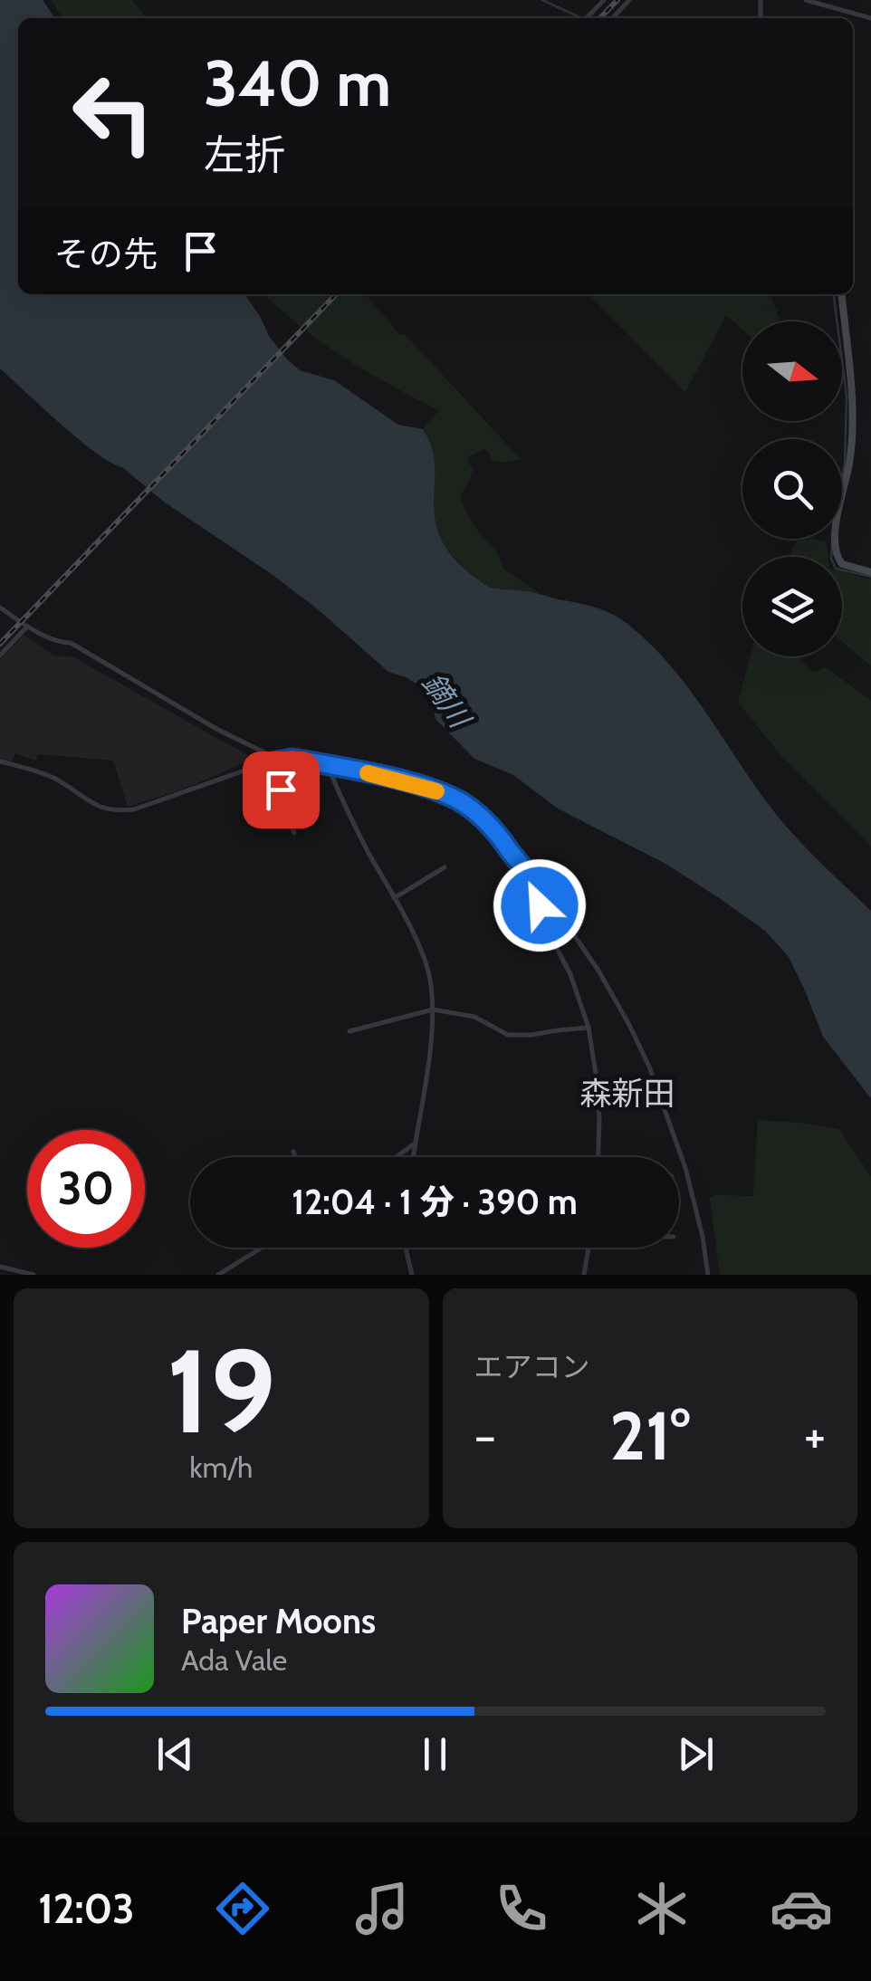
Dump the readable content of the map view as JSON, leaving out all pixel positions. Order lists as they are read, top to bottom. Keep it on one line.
{"districts":["森新田"],"water":["鏑川"],"north":"right","page":{"turn":["340 m","左折"],"then":"その先","limit":"30","trip":"12:04 · 1 分 · 390 m","tile":[["19","km/h"],"エアコン"],"heat":["−","21°","+"],"song":["Paper Moons","Ada Vale"],"tabs":"12:03"}}
